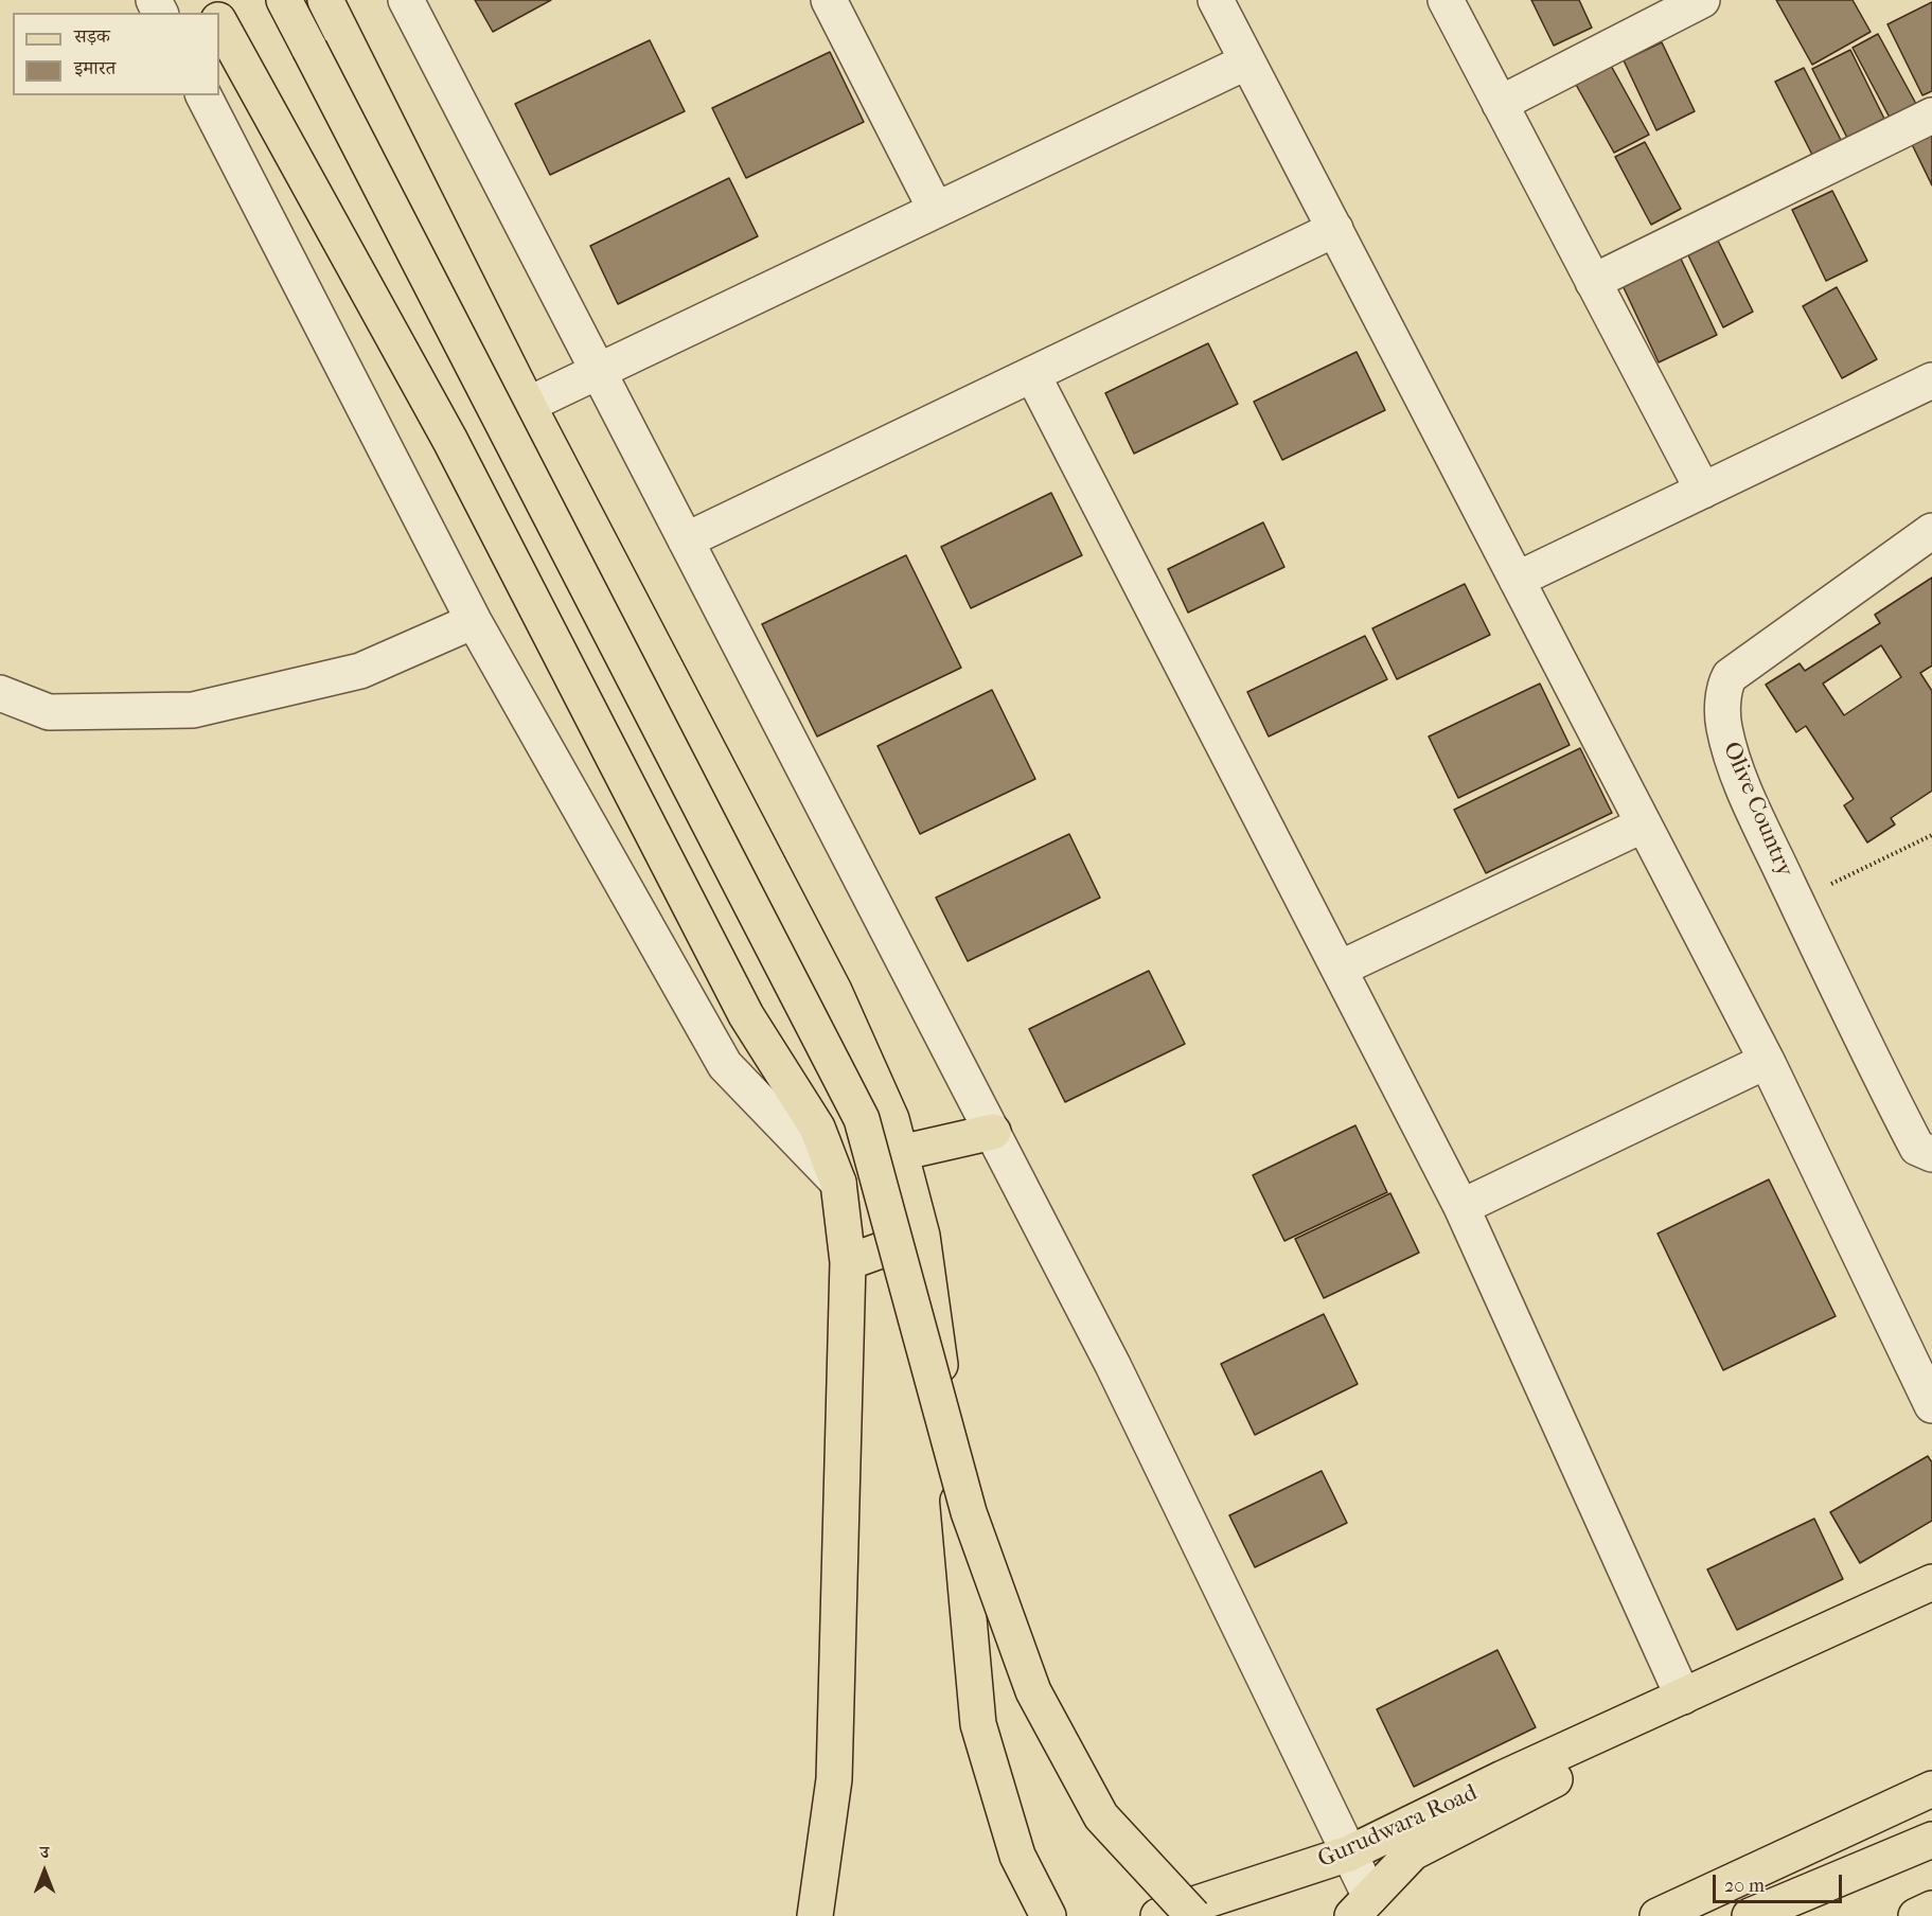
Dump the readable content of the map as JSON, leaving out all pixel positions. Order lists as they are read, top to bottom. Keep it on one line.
{"streets":{"main road":["Gurudwara Road"],"street":["Olive Country"]},"legend":["सड़क","इमारत"],"scale_bar":"20 m","north":"top"}
